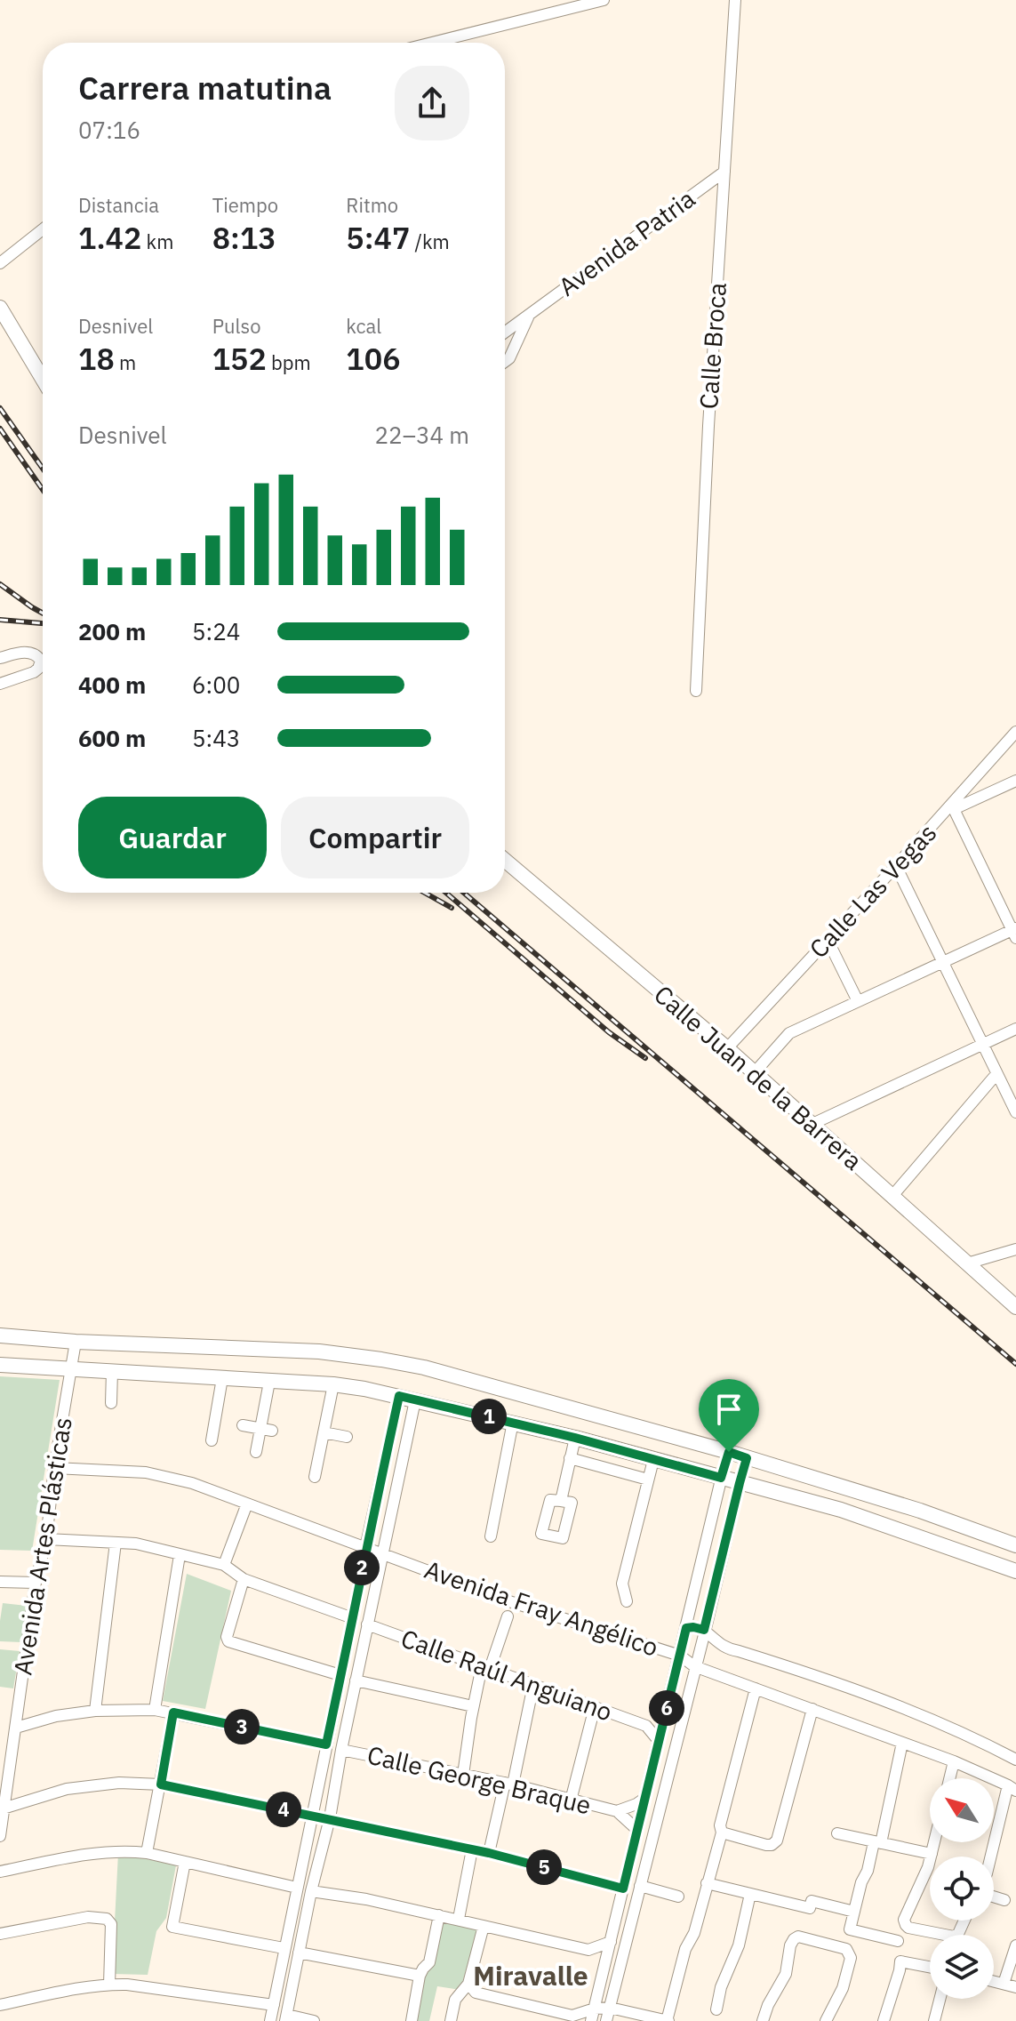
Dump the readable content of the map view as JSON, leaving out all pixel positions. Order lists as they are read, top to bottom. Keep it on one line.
{"streets":{"main road":["Calle Juan de la Barrera"],"street":["Avenida Patria","Calle Broca","Calle Las Vegas","Avenida Artes Plásticas","Avenida Fray Angélico","Calle Raúl Anguiano","Calle George Braque"]},"crossings":[["Avenida Patria","Calle Broca"],["Calle Las Vegas","Calle Juan de la Barrera"],["Avenida Artes Plásticas","Avenida Fray Angélico"]],"districts":["Miravalle"],"north":"top left","page":{"heading":["Carrera matutina","07:16"],"stats":[["Distancia","1.42 km"],["Tiempo","8:13"],["Ritmo","5:47 /km"],["Desnivel","18 m"],["Pulso","152 bpm"],["kcal","106"]],"chart":["Desnivel","22–34 m"],"list":[{"name":"200 m","note":"5:24"},{"name":"400 m","note":"6:00"},{"name":"600 m","note":"5:43"}],"buttons":["Guardar","Compartir"],"pins":["1","2","6","3","4","5"]}}
